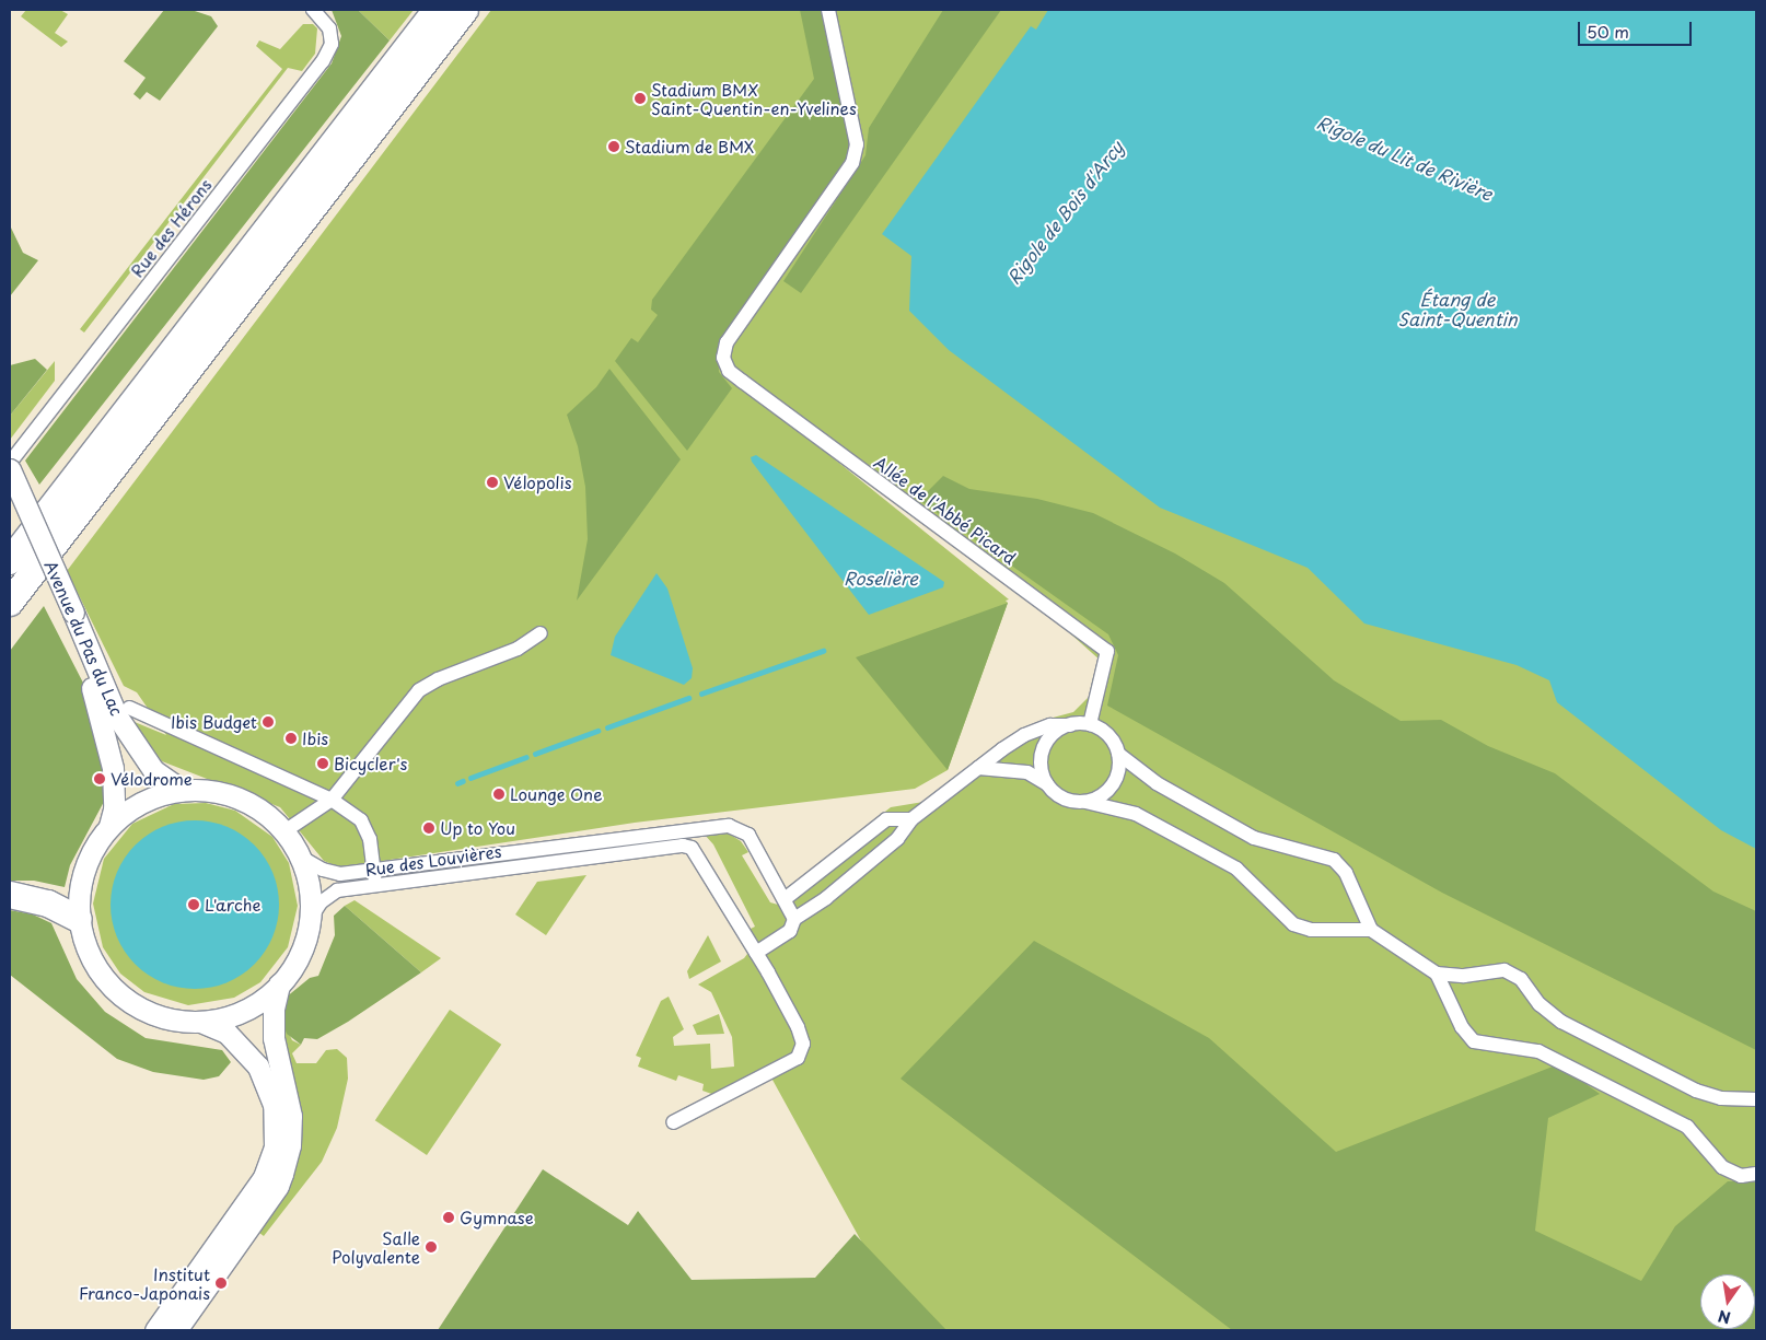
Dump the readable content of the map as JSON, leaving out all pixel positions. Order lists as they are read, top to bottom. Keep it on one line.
{"streets":{"main road":["Avenue du Pas du Lac"],"street":["Rue des Hérons","Allée de l'Abbé Picard","Rue des Louvières"]},"water":["Rigole du Lit de Rivière","Rigole de Bois d'Arcy","Étang de Saint-Quentin","Roselière"],"places":["Stadium BMX Saint-Quentin-en-Yvelines","Stadium de BMX","Vélopolis","Ibis Budget","Ibis","Bicycler's","Vélodrome","Lounge One","Up to You","L'arche","Gymnase","Salle Polyvalente","Institut Franco-Japonais"],"scale_bar":"50 m","north":"bottom"}
